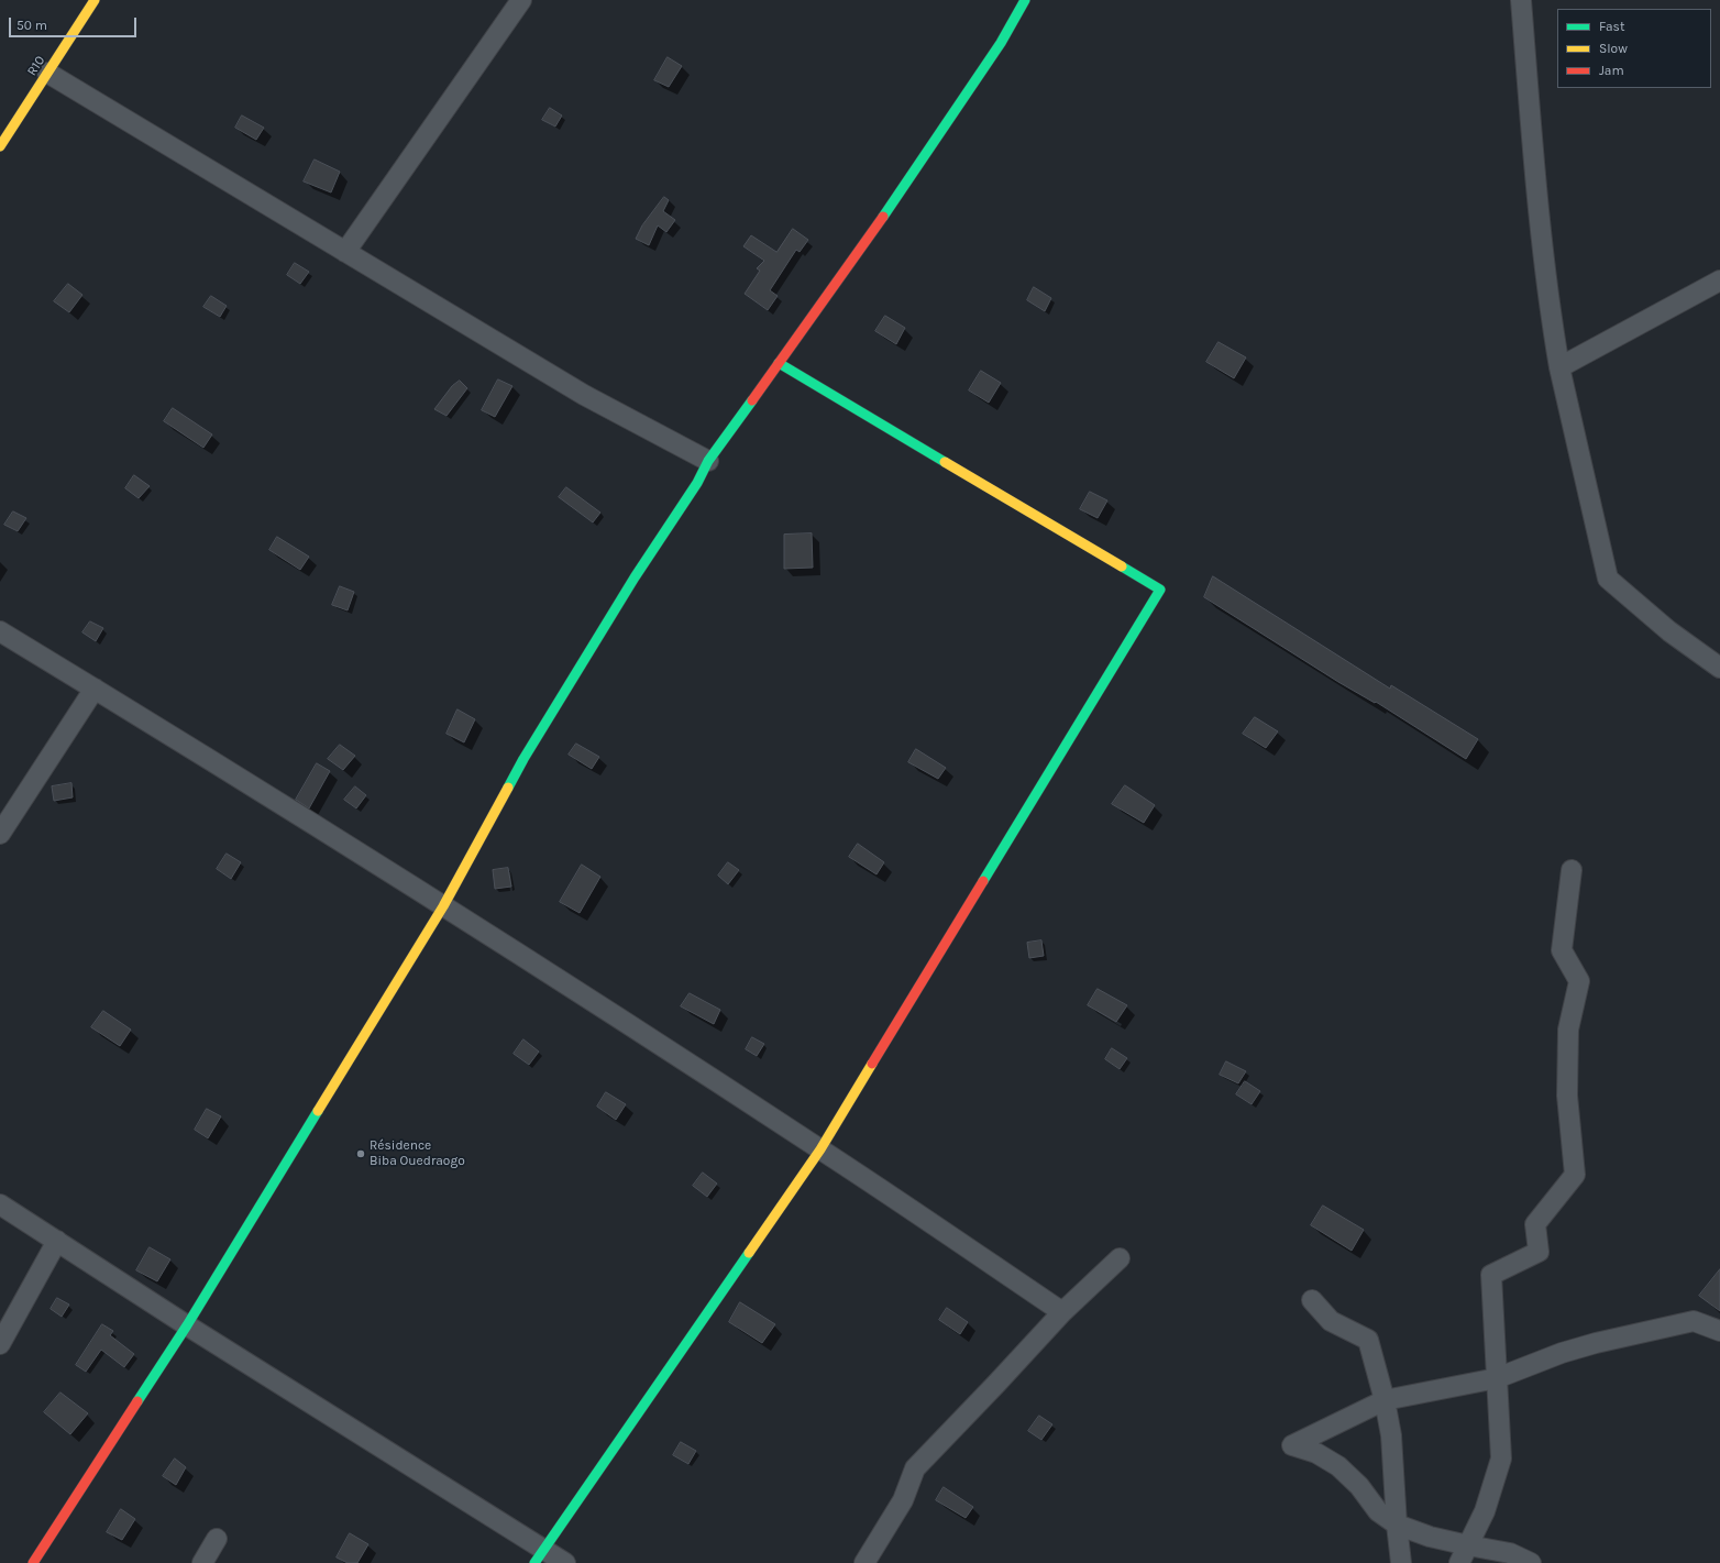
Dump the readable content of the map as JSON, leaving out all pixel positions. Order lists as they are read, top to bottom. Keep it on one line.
{"streets":{"street":["R10"]},"places":["Résidence Biba Ouedraogo"],"legend":["Fast","Slow","Jam"],"scale_bar":"50 m"}
